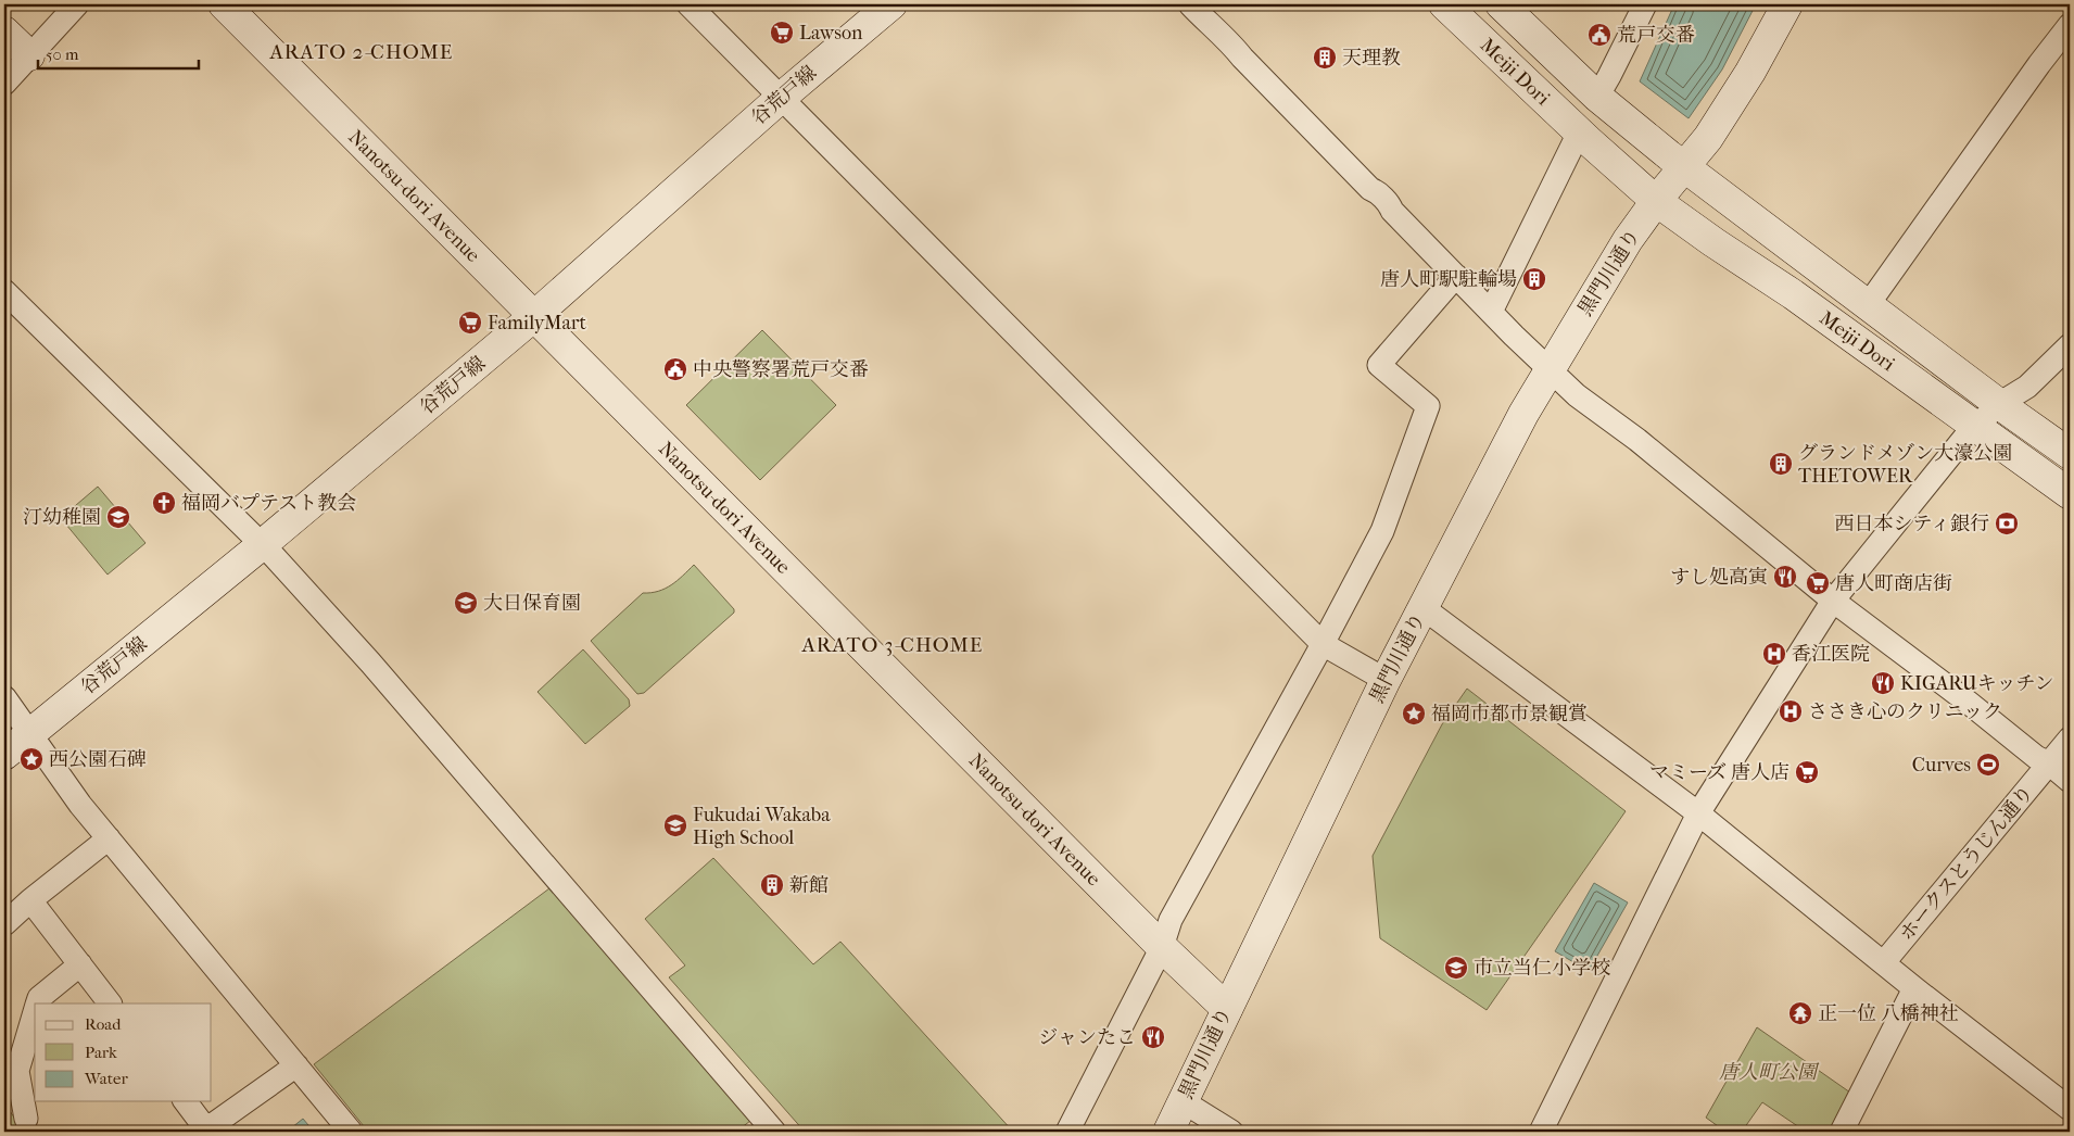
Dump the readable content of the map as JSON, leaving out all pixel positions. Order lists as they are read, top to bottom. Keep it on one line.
{"streets":{"street":["Meiji Dori","谷荒戸線","Nanotsu-dori Avenue","黒門川通り","ホークスとうじん通り"]},"crossings":[["Meiji Dori","黒門川通り"],["谷荒戸線","Nanotsu-dori Avenue"],["Nanotsu-dori Avenue","黒門川通り"]],"districts":["ARATO 2-CHOME","ARATO 3-CHOME"],"parks":["唐人町公園"],"places":{"supermarket":["Lawson","FamilyMart","唐人町商店街","マミーズ 唐人店"],"public building":["荒戸交番","中央警察署荒戸交番"],"building":["天理教","唐人町駅駐輪場","グランドメゾン大濠公園 THETOWER","新館"],"church":["福岡バプテスト教会"],"school or university":["汀幼稚園","大日保育園","Fukudai Wakaba High School","市立当仁小学校"],"bank":["西日本シティ銀行"],"restaurant":["すし処高寅","KIGARUキッチン","ジャンたこ"],"hospital":["香江医院","ささき心のクリニック"],"place":["福岡市都市景観賞","西公園石碑"],"sports":["Curves"],"temple":["正一位 八橋神社"]},"legend":["Road","Park","Water"],"scale_bar":"50 m"}
